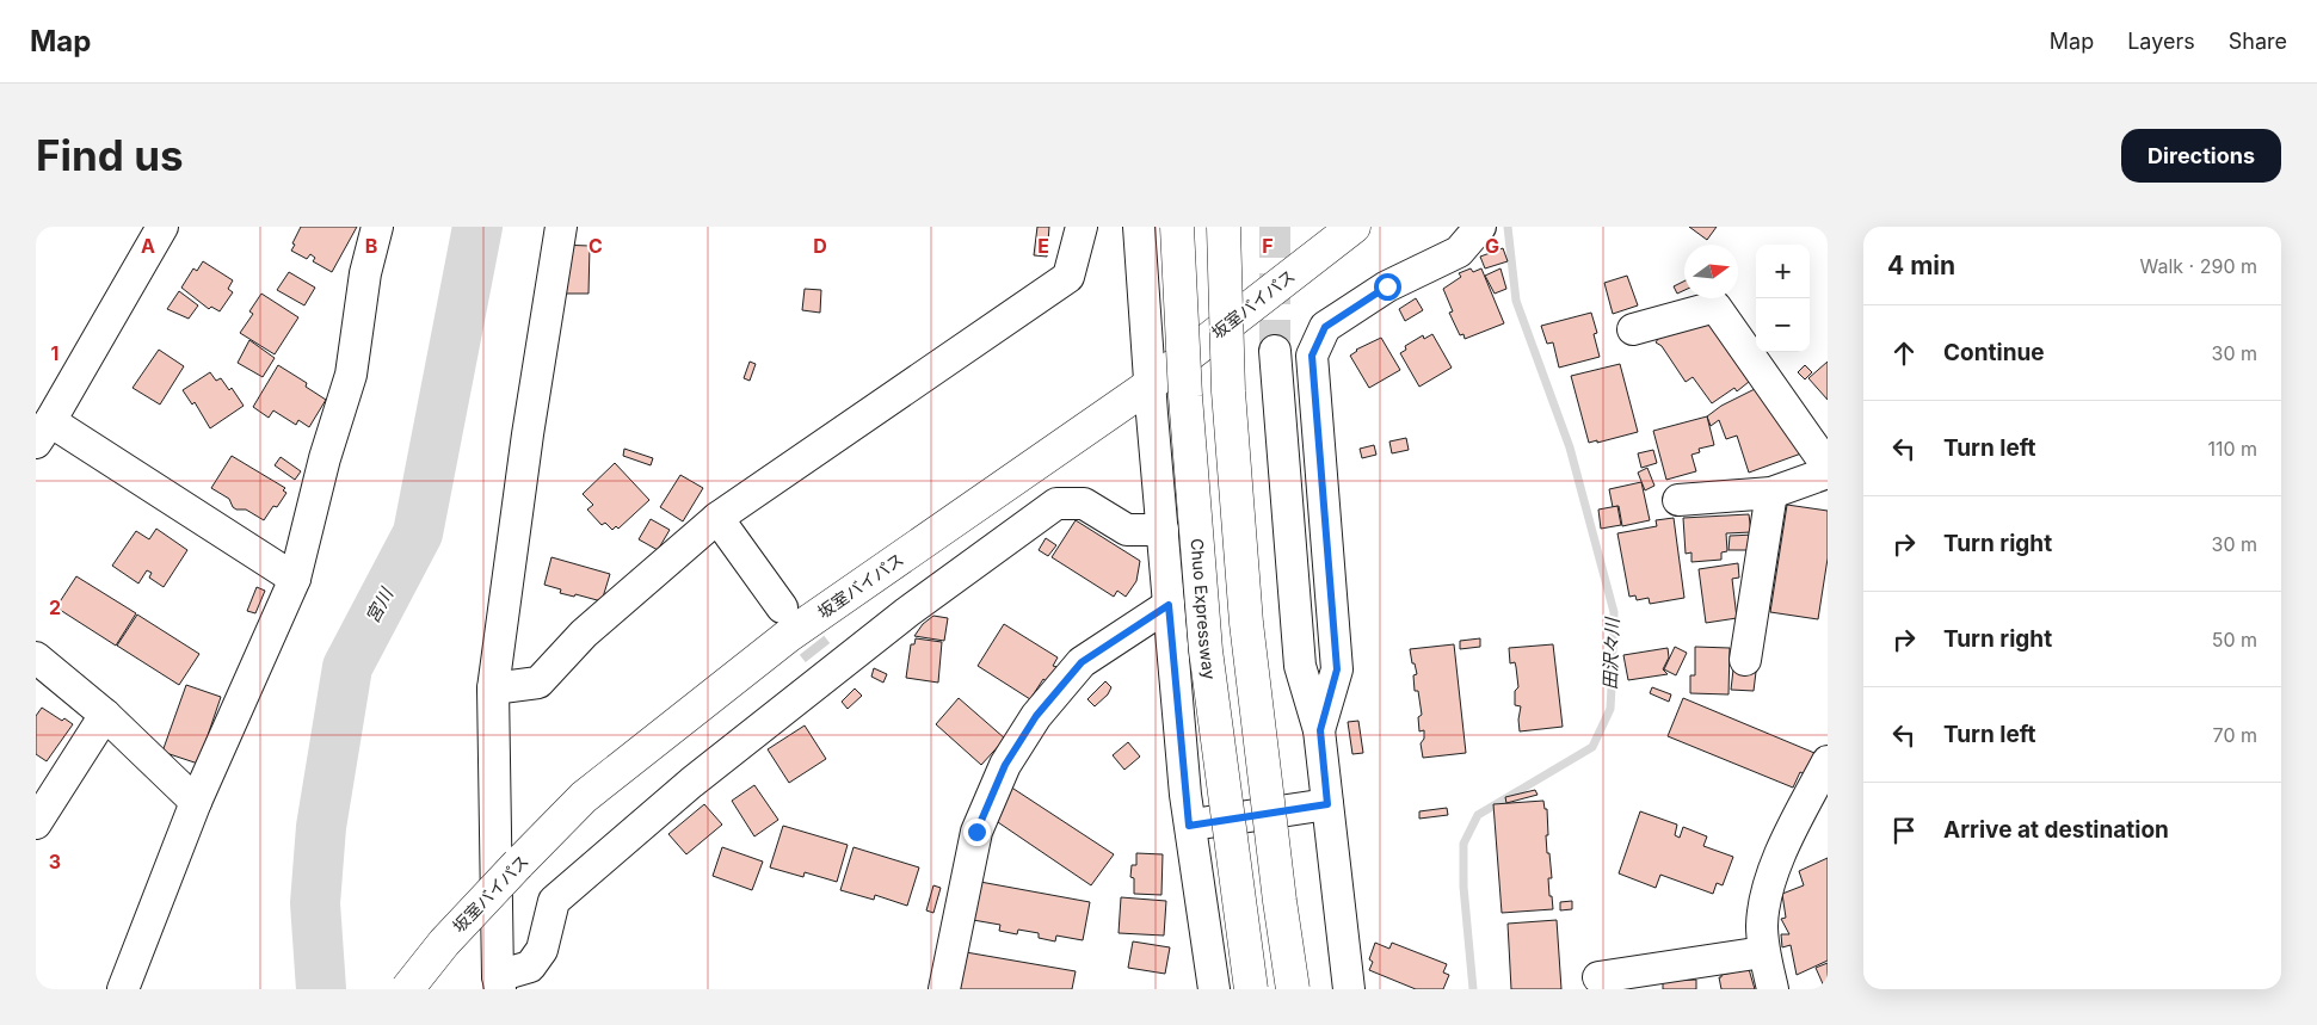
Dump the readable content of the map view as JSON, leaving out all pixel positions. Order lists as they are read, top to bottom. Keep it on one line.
{"streets":{"highway":["坂室バイパス","Chuo Expressway"]},"water":["宮川","田沢々川"],"north":"right","page":{"header":"Map","nav":["Map","Layers","Share"],"buttons":"Directions","title":"Find us","heading":["4 min","Walk · 290 m"],"map_buttons":["+","−"],"list":[["Continue","30 m"],["Turn left","110 m"],["Turn right","30 m"],["Turn right","50 m"],["Turn left","70 m"],"Arrive at destination"]},"grid":{"columns":["A","B","C","D","E","F","G"],"rows":["1","2","3"]}}
